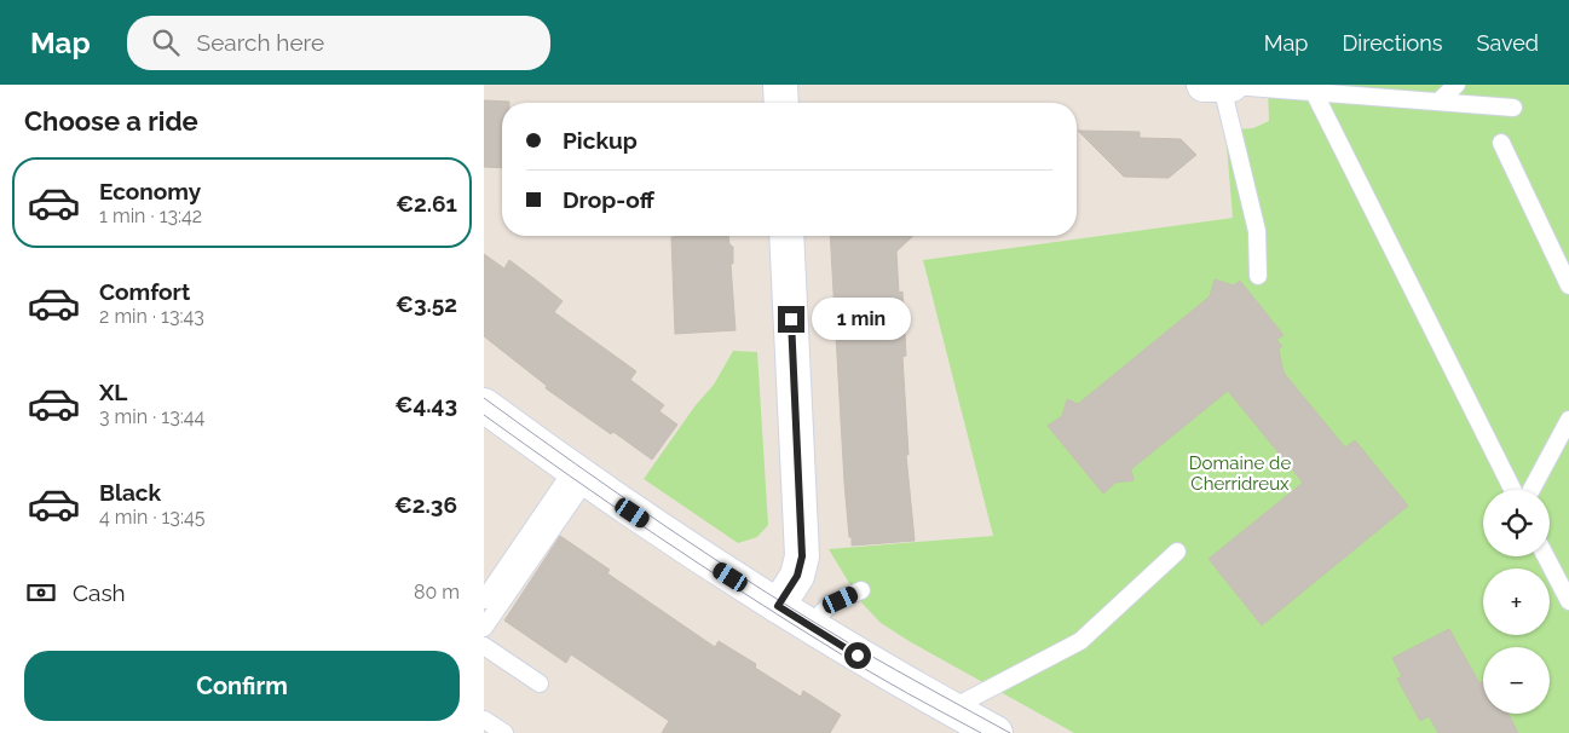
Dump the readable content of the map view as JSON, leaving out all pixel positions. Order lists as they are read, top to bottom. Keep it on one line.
{"parks":["Domaine de Cherridreux"],"page":{"header":"Map","search":"Search here","nav":["Map","Directions","Saved"],"heading":"Choose a ride","banner":["Pickup","Drop-off"],"list":[{"name":"Economy","note":"1 min · 13:42","value":"€2.61"},{"name":"Comfort","note":"2 min · 13:43","value":"€3.52"},{"name":"XL","note":"3 min · 13:44","value":"€4.43"},{"name":"Black","note":"4 min · 13:45","value":"€2.36"}],"bubble":"1 min","map_buttons":["+","−"],"pay":["Cash","80 m"],"buttons":"Confirm"}}
